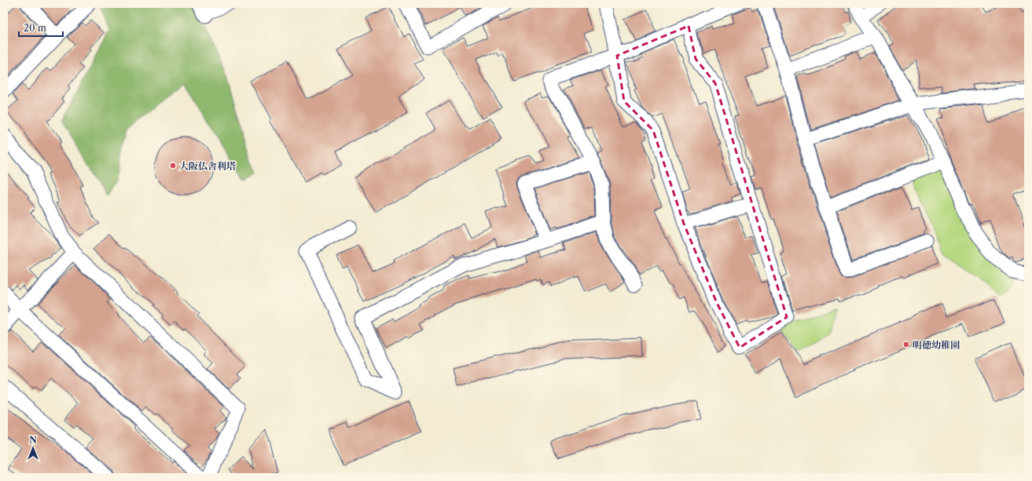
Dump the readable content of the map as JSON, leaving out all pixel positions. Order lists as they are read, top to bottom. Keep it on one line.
{"places":["大阪仏舎利塔","明徳幼稚園"],"scale_bar":"20 m","north":"top"}
